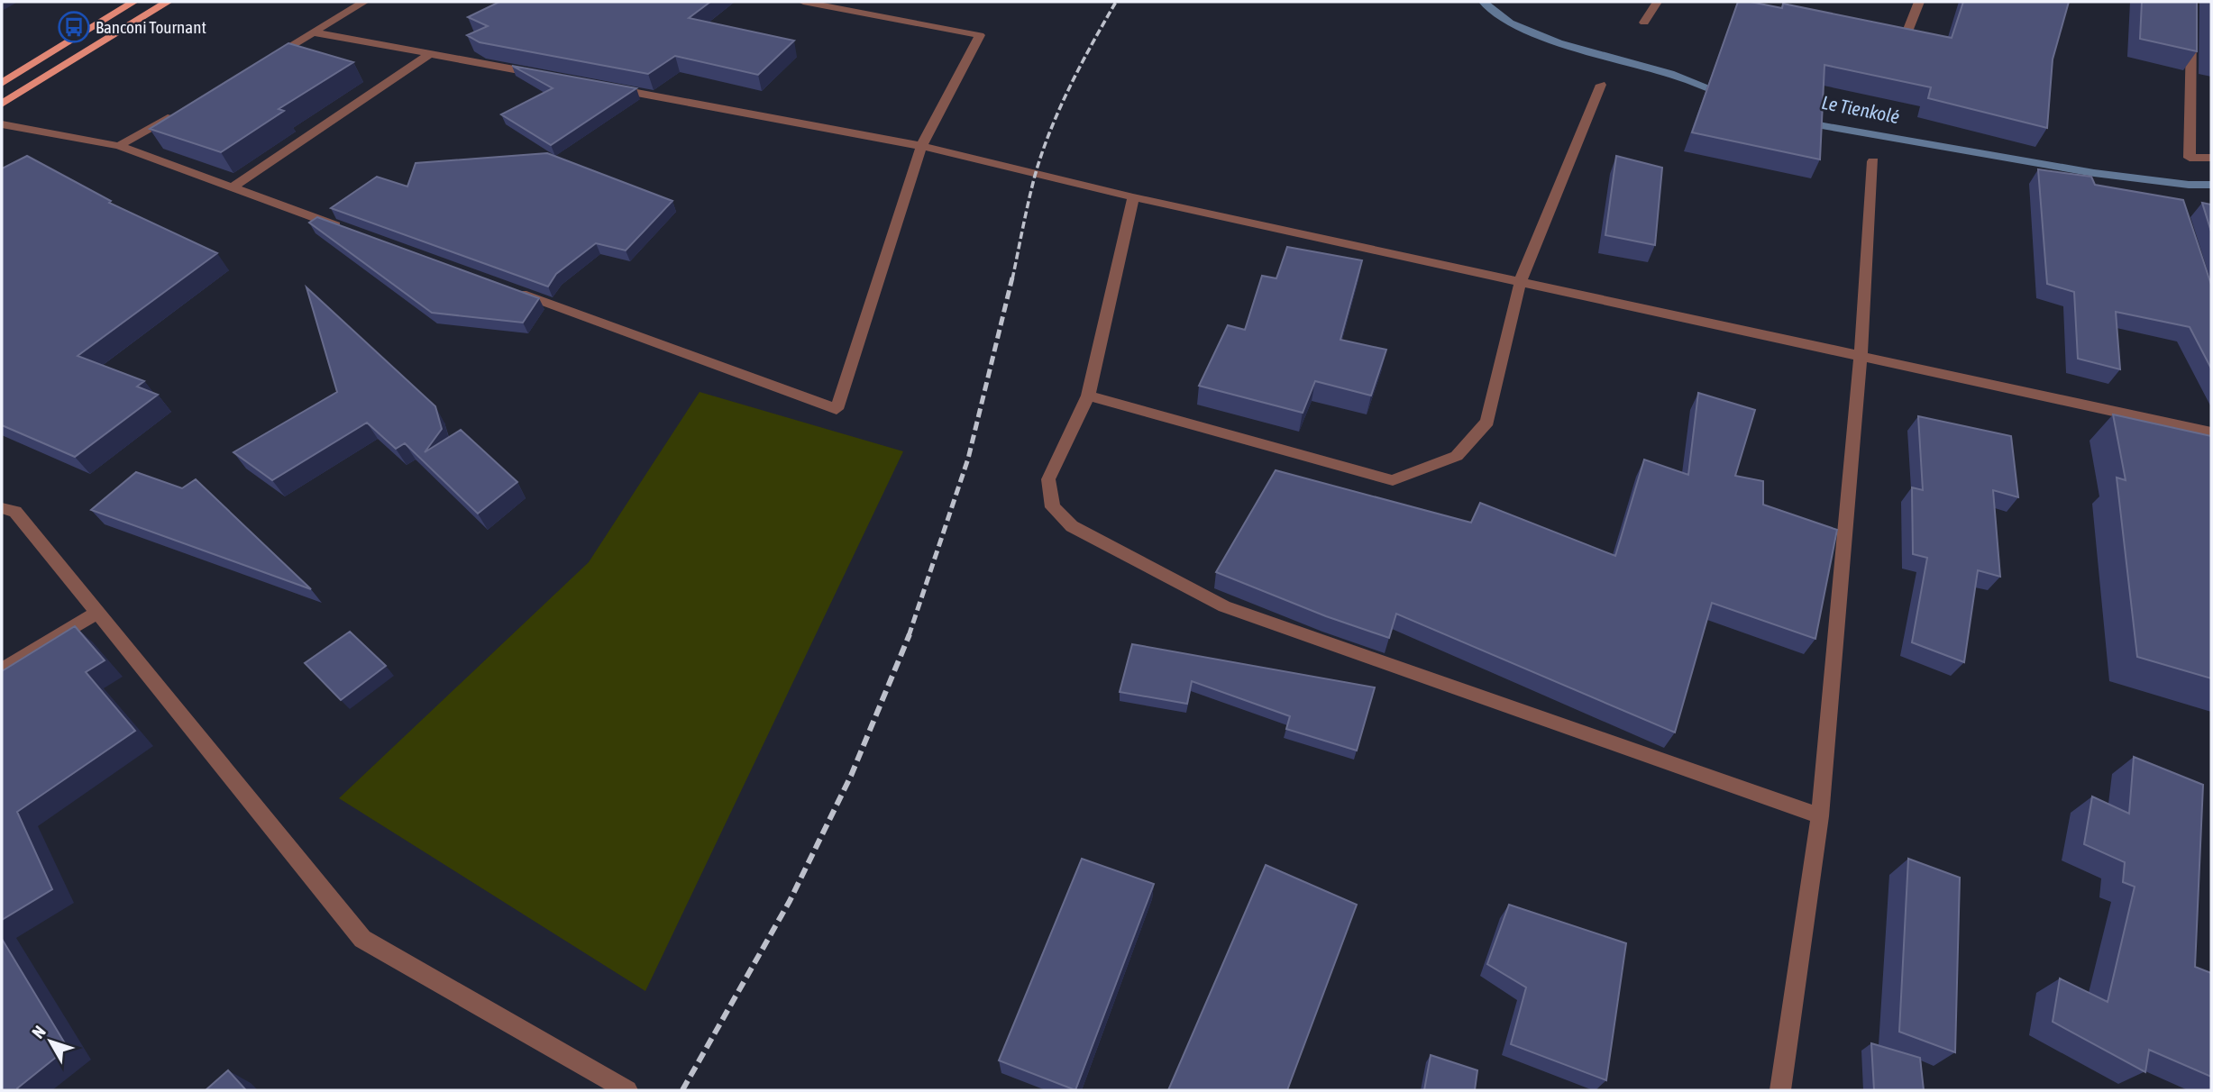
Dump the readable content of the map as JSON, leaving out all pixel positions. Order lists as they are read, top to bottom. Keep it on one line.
{"water":["Le Tienkolé"],"places":{"bus stop":["Banconi Tournant"]},"north":"top left"}
